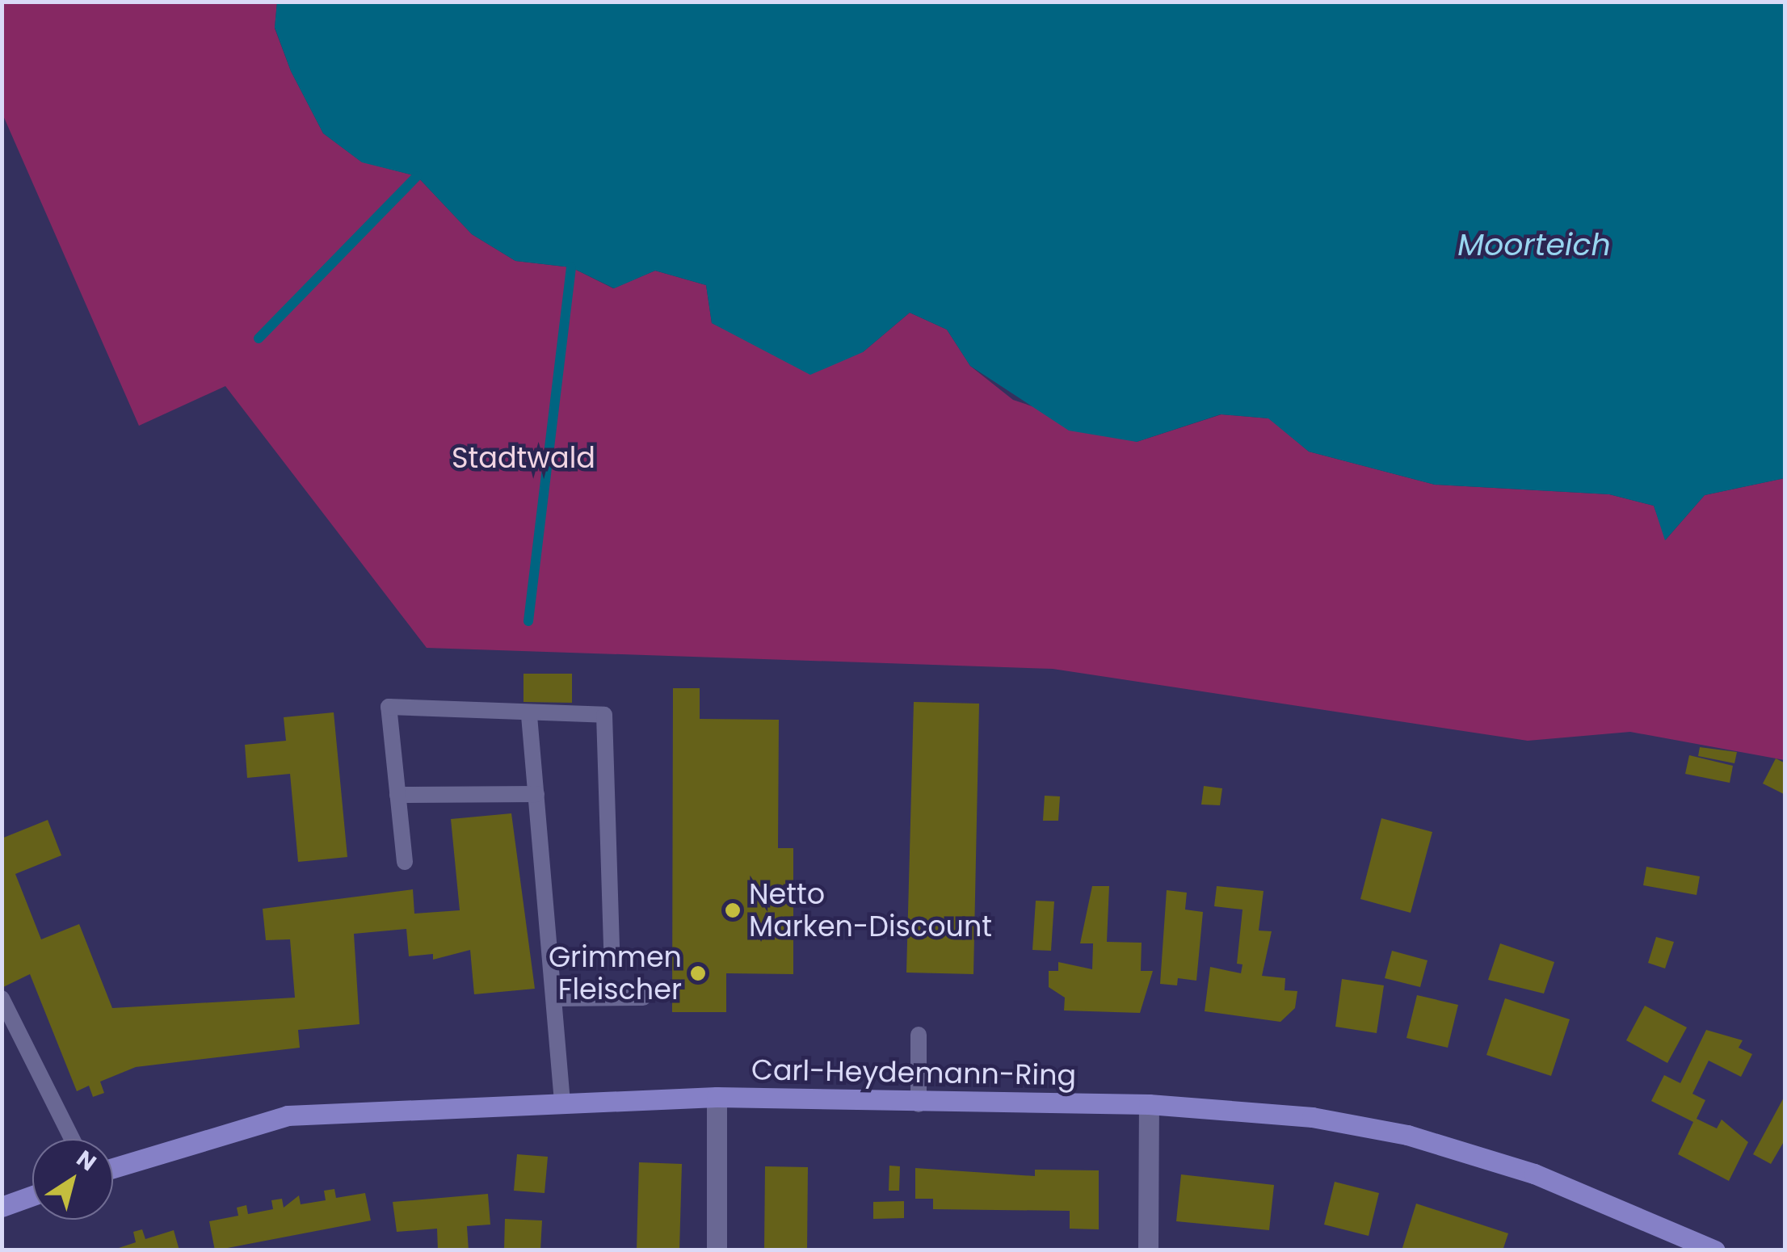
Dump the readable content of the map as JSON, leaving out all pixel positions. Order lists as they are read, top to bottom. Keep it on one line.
{"streets":{"main road":["Carl-Heydemann-Ring"]},"water":["Moorteich"],"parks":["Stadtwald"],"places":["Netto Marken-Discount","Grimmen Fleischer"],"north":"top right"}
